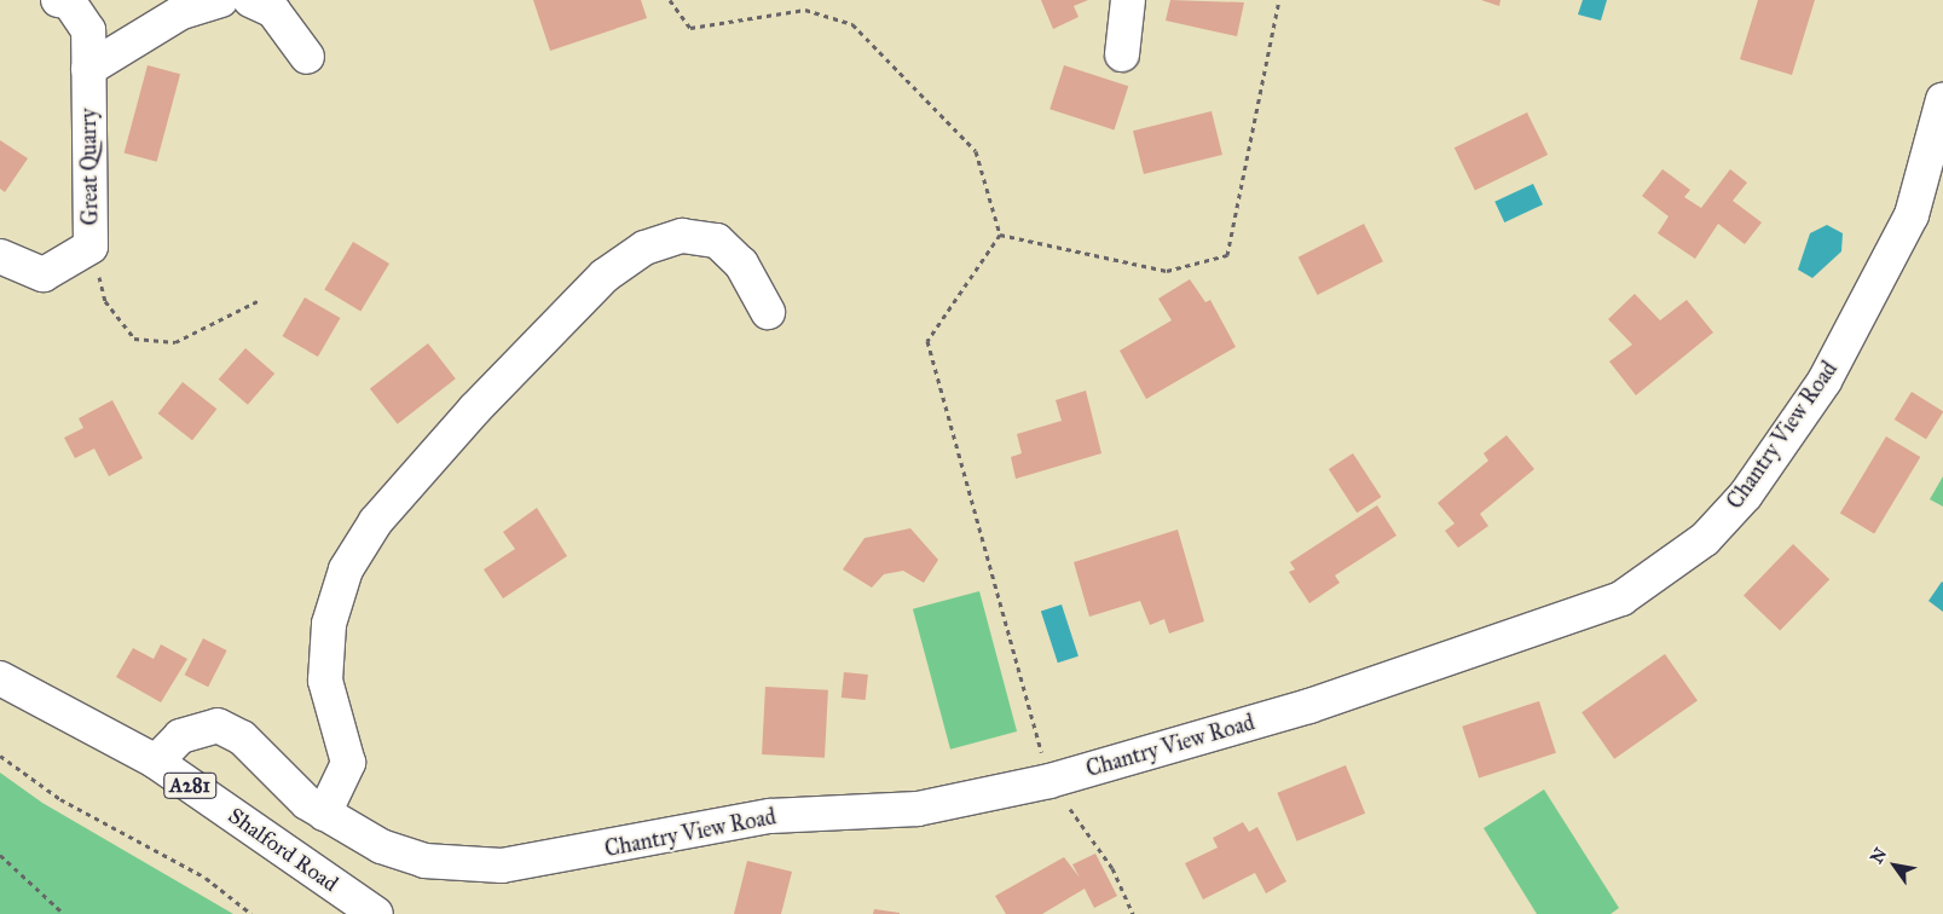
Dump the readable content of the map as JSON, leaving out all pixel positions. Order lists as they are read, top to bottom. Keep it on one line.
{"streets":{"street":["Great Quarry","Chantry View Road","A281","Shalford Road"]},"crossings":[["Chantry View Road","Shalford Road"]],"north":"top left"}
